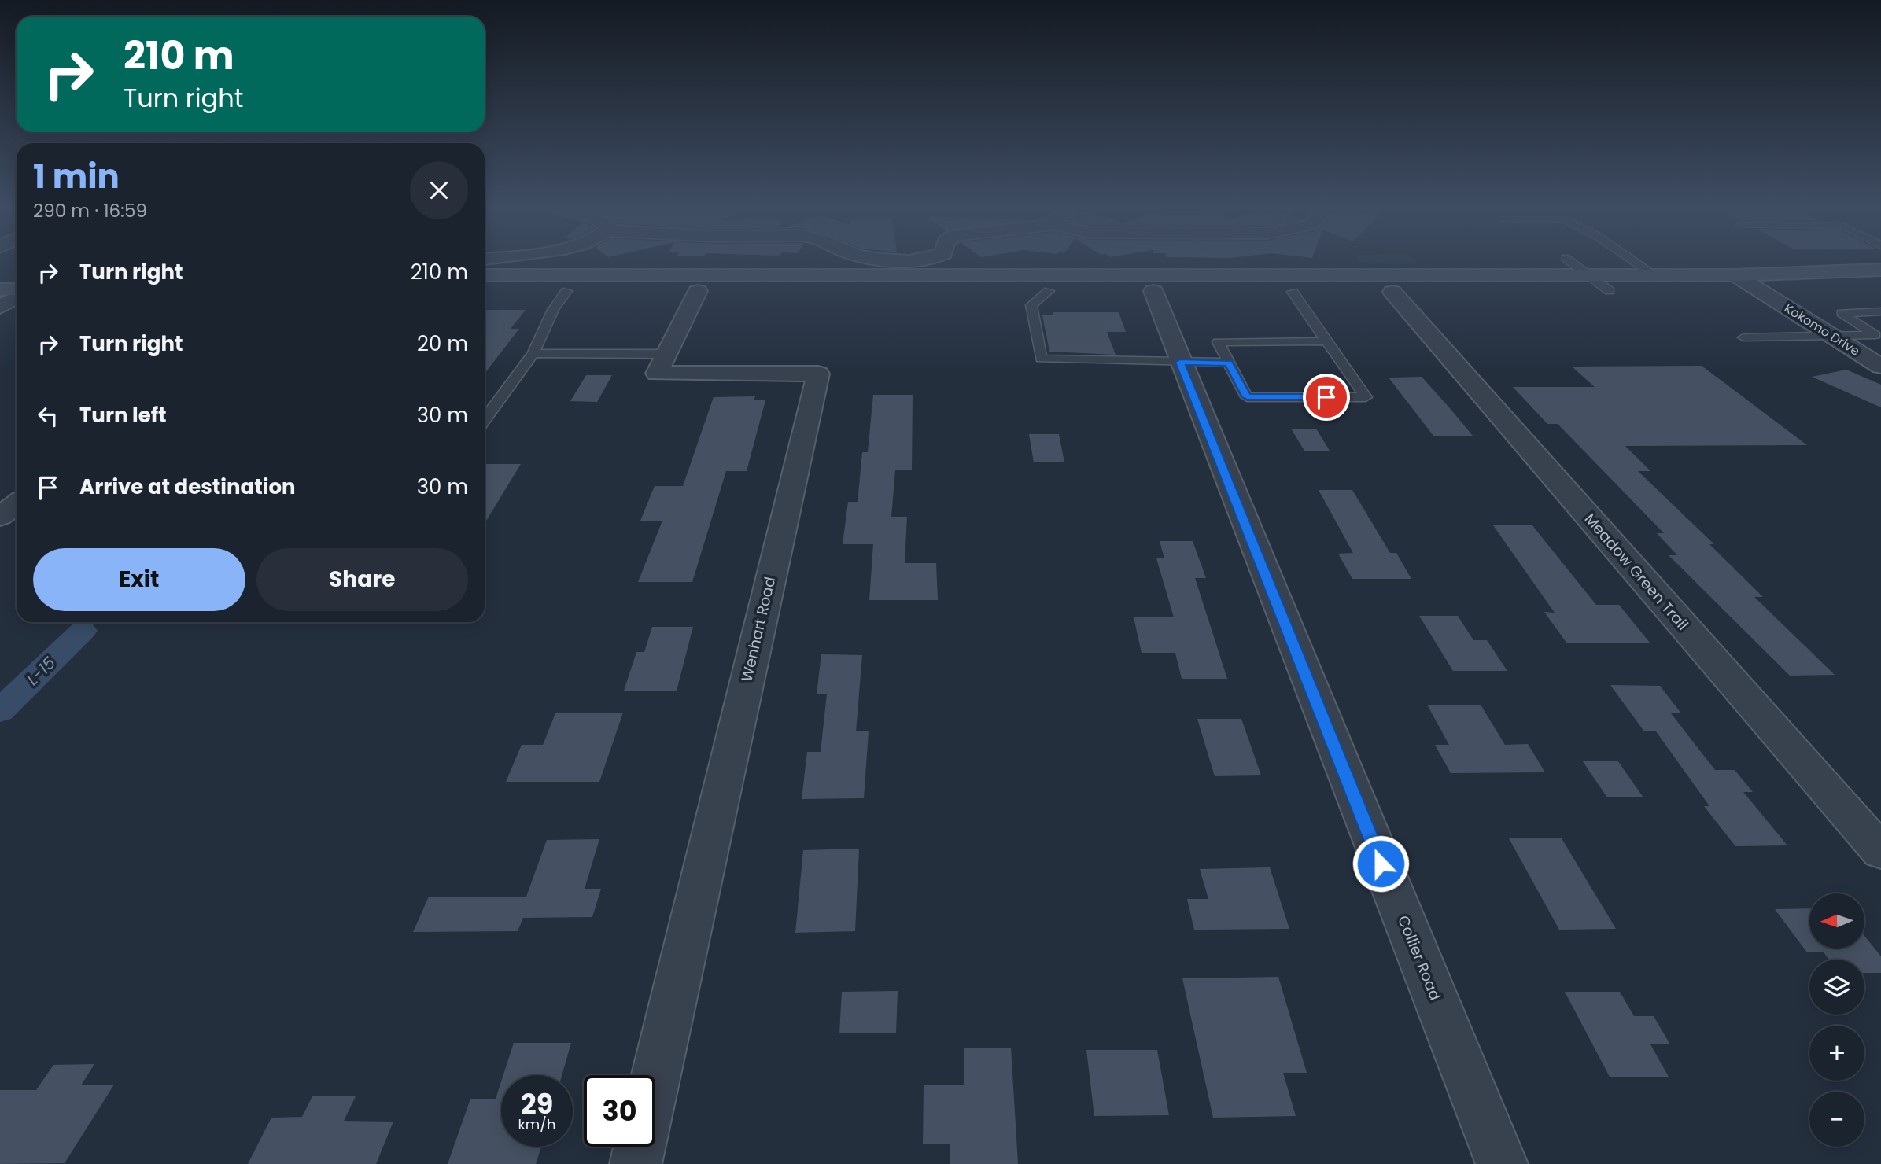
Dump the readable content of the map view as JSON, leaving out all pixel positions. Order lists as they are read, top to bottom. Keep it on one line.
{"streets":{"street":["Kokomo Drive","Meadow Green Trail","Wenhart Road","Collier Road"]},"water":["L-15"],"north":"left","page":{"turn":["210 m","Turn right"],"heading":["1 min","290 m · 16:59"],"list":[{"name":"Turn right","value":"210 m"},{"name":"Turn right","value":"20 m"},{"name":"Turn left","value":"30 m"},{"name":"Arrive at destination","value":"30 m"}],"buttons":["Exit","Share"],"map_buttons":["+","−"],"speed":"29 km/h","limit":"30"}}
